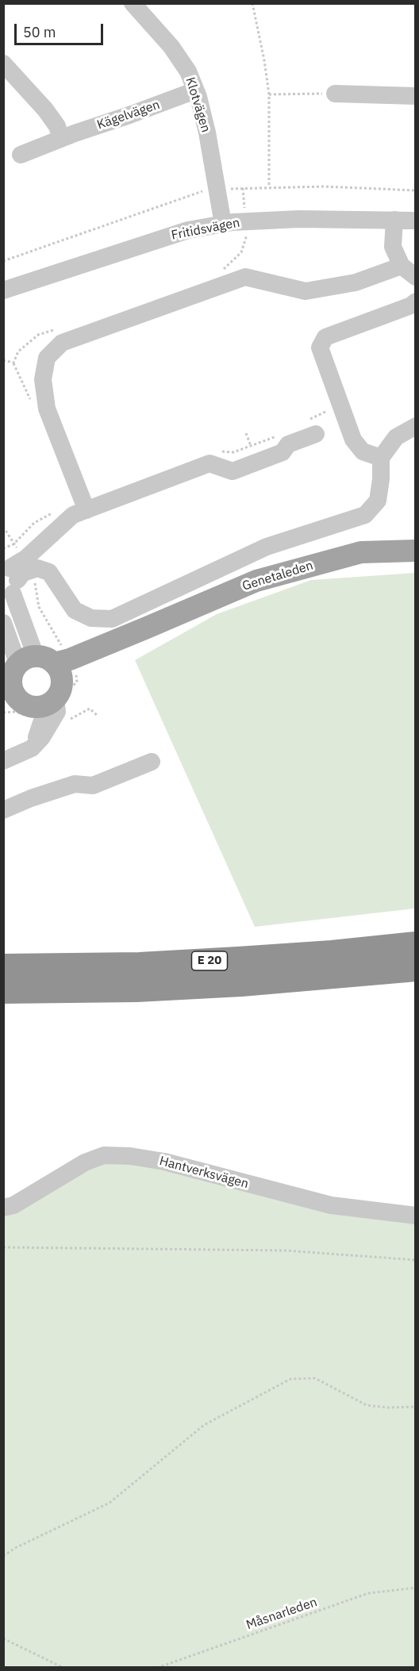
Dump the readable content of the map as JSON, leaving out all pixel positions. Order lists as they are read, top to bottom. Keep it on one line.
{"streets":{"highway":["E 20"],"main road":["Genetaleden"],"street":["Klotvägen","Kägelvägen","Fritidsvägen","Hantverksvägen"],"path":["Måsnarleden"]},"crossings":[["Klotvägen","Kägelvägen"],["Klotvägen","Fritidsvägen"]],"scale_bar":"50 m"}
